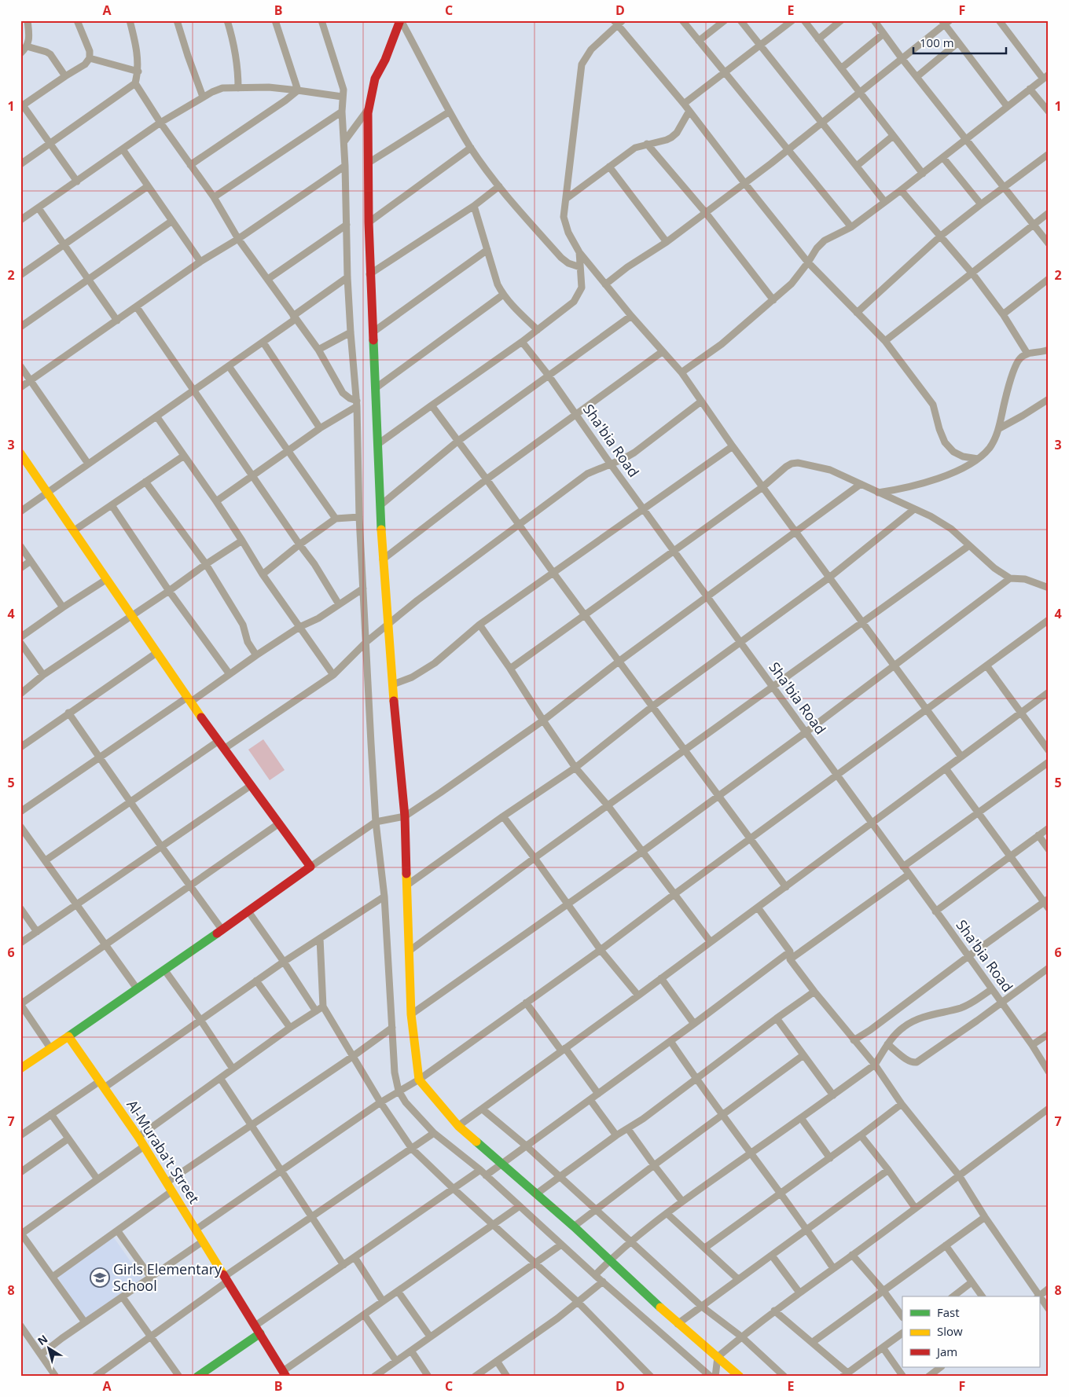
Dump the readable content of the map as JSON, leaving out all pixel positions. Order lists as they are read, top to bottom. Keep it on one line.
{"streets":{"street":["Sha'bia Road","Al-Muraba't Street"]},"places":{"school or university":["Girls Elementary School"]},"legend":["Fast","Slow","Jam"],"scale_bar":"100 m","north":"top left","grid":{"columns":["A","B","C","D","E","F"],"rows":["1","2","3","4","5","6","7","8"]}}
